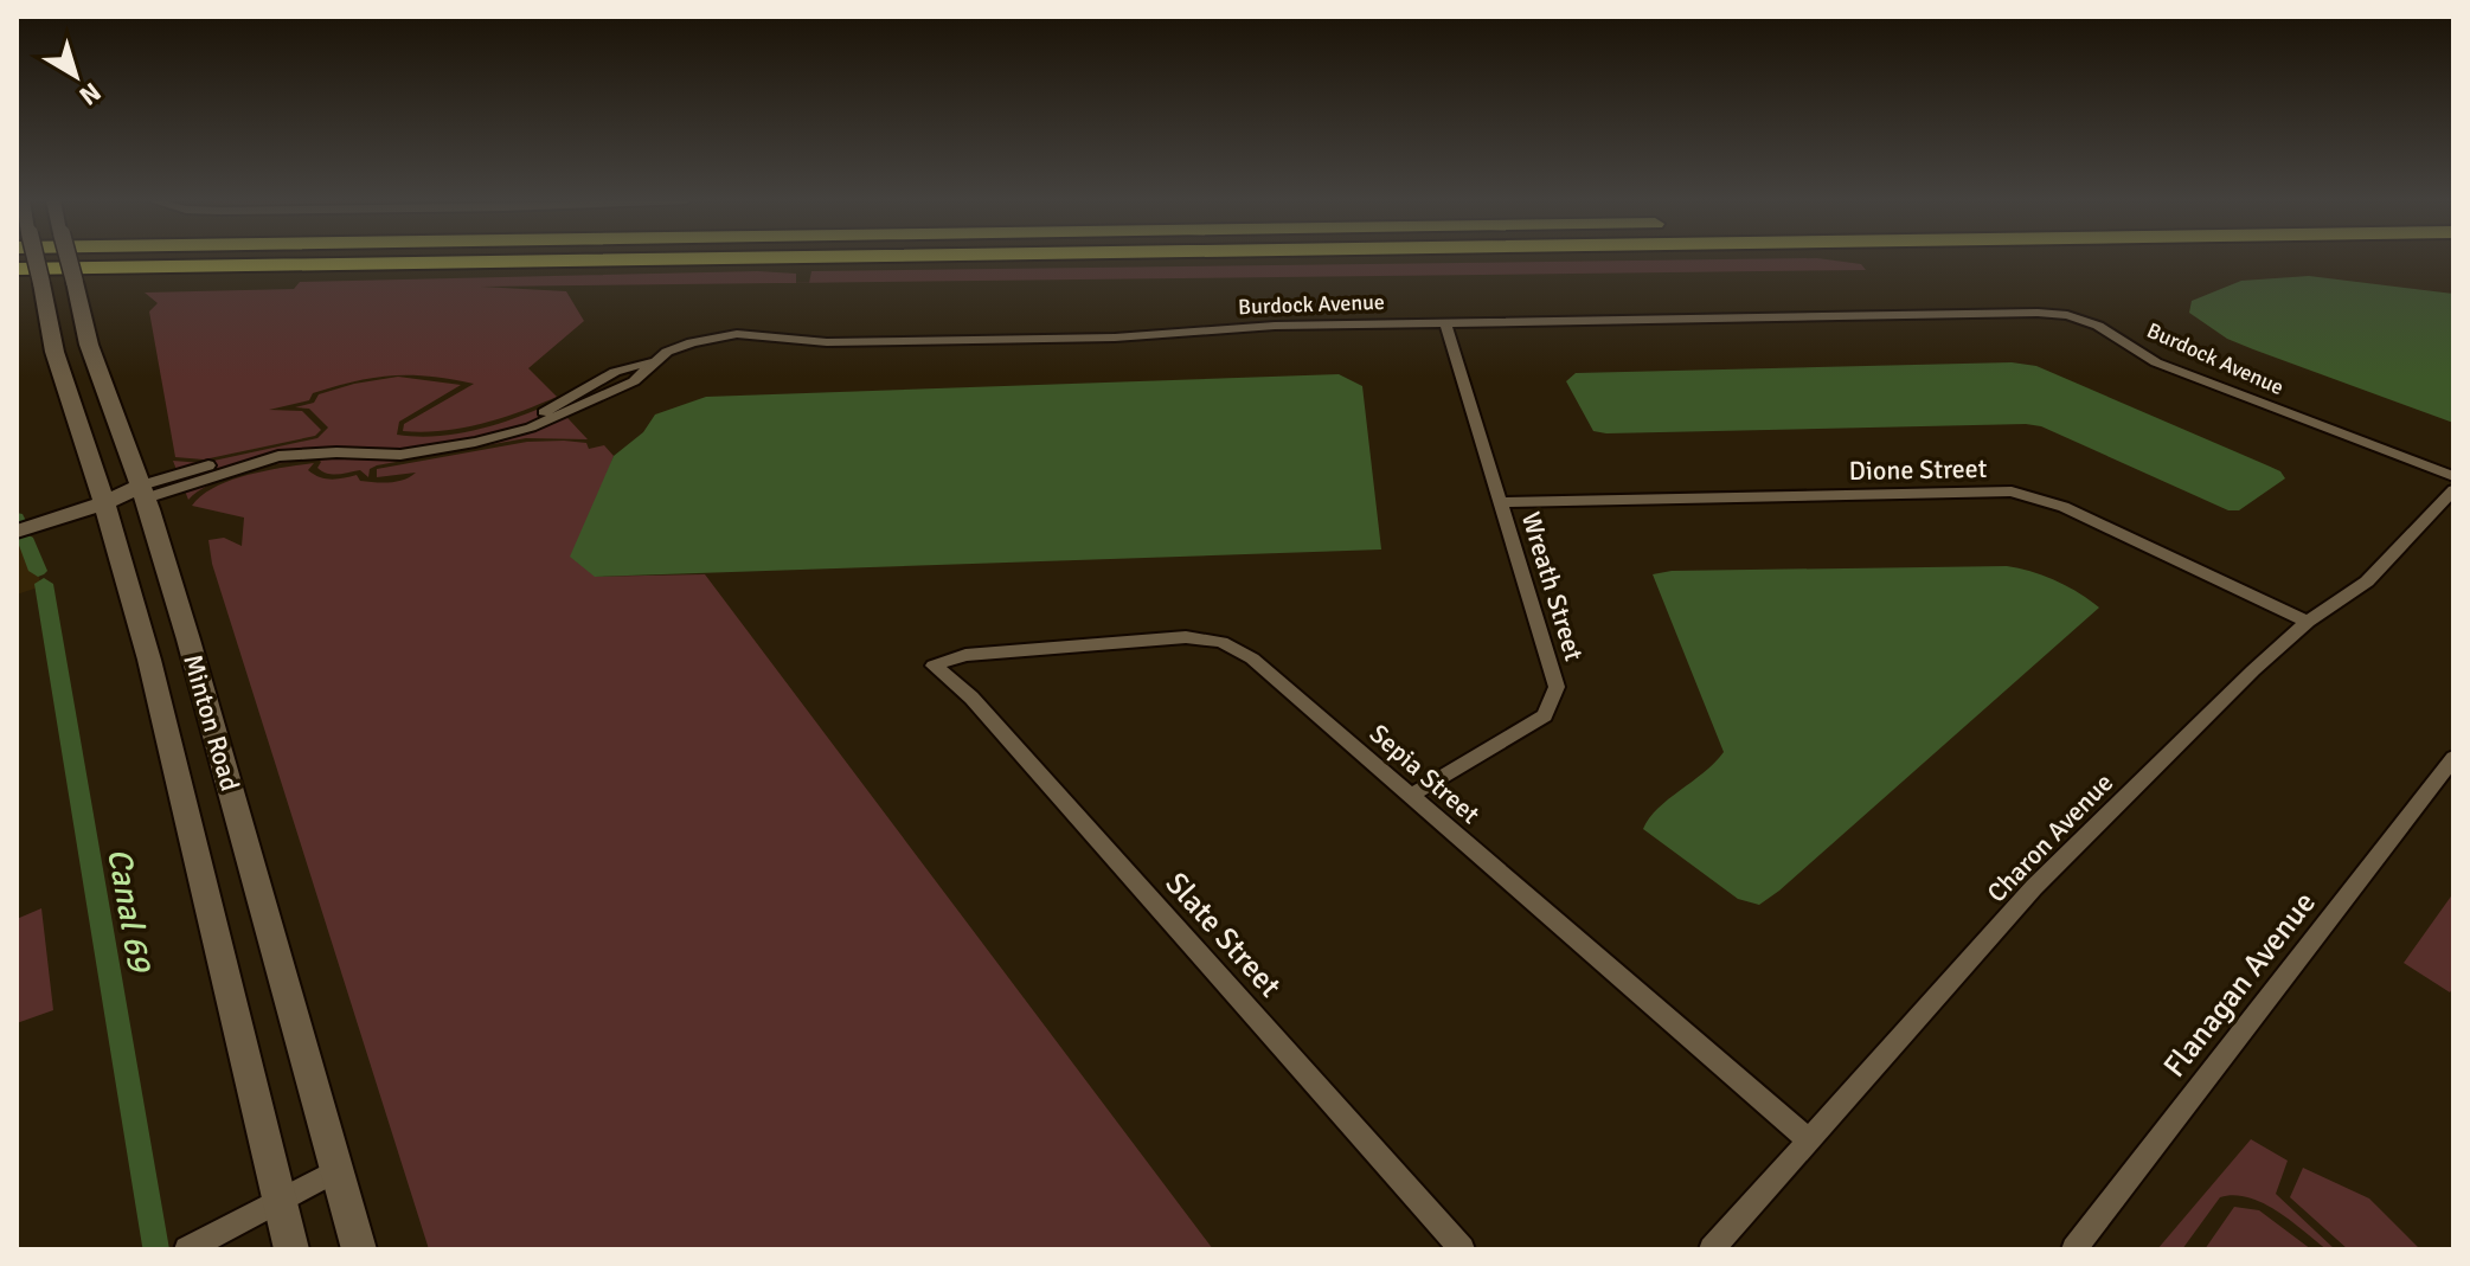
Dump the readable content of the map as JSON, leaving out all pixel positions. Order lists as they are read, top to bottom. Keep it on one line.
{"streets":{"main road":["Minton Road"],"street":["Burdock Avenue","Dione Street","Wreath Street","Sepia Street","Charon Avenue","Slate Street","Flanagan Avenue"]},"crossings":[["Burdock Avenue","Wreath Street"],["Burdock Avenue","Minton Road"],["Dione Street","Wreath Street"],["Dione Street","Charon Avenue"],["Wreath Street","Sepia Street"],["Sepia Street","Charon Avenue"],["Sepia Street","Slate Street"]],"water":["Canal 69"],"north":"bottom right"}
